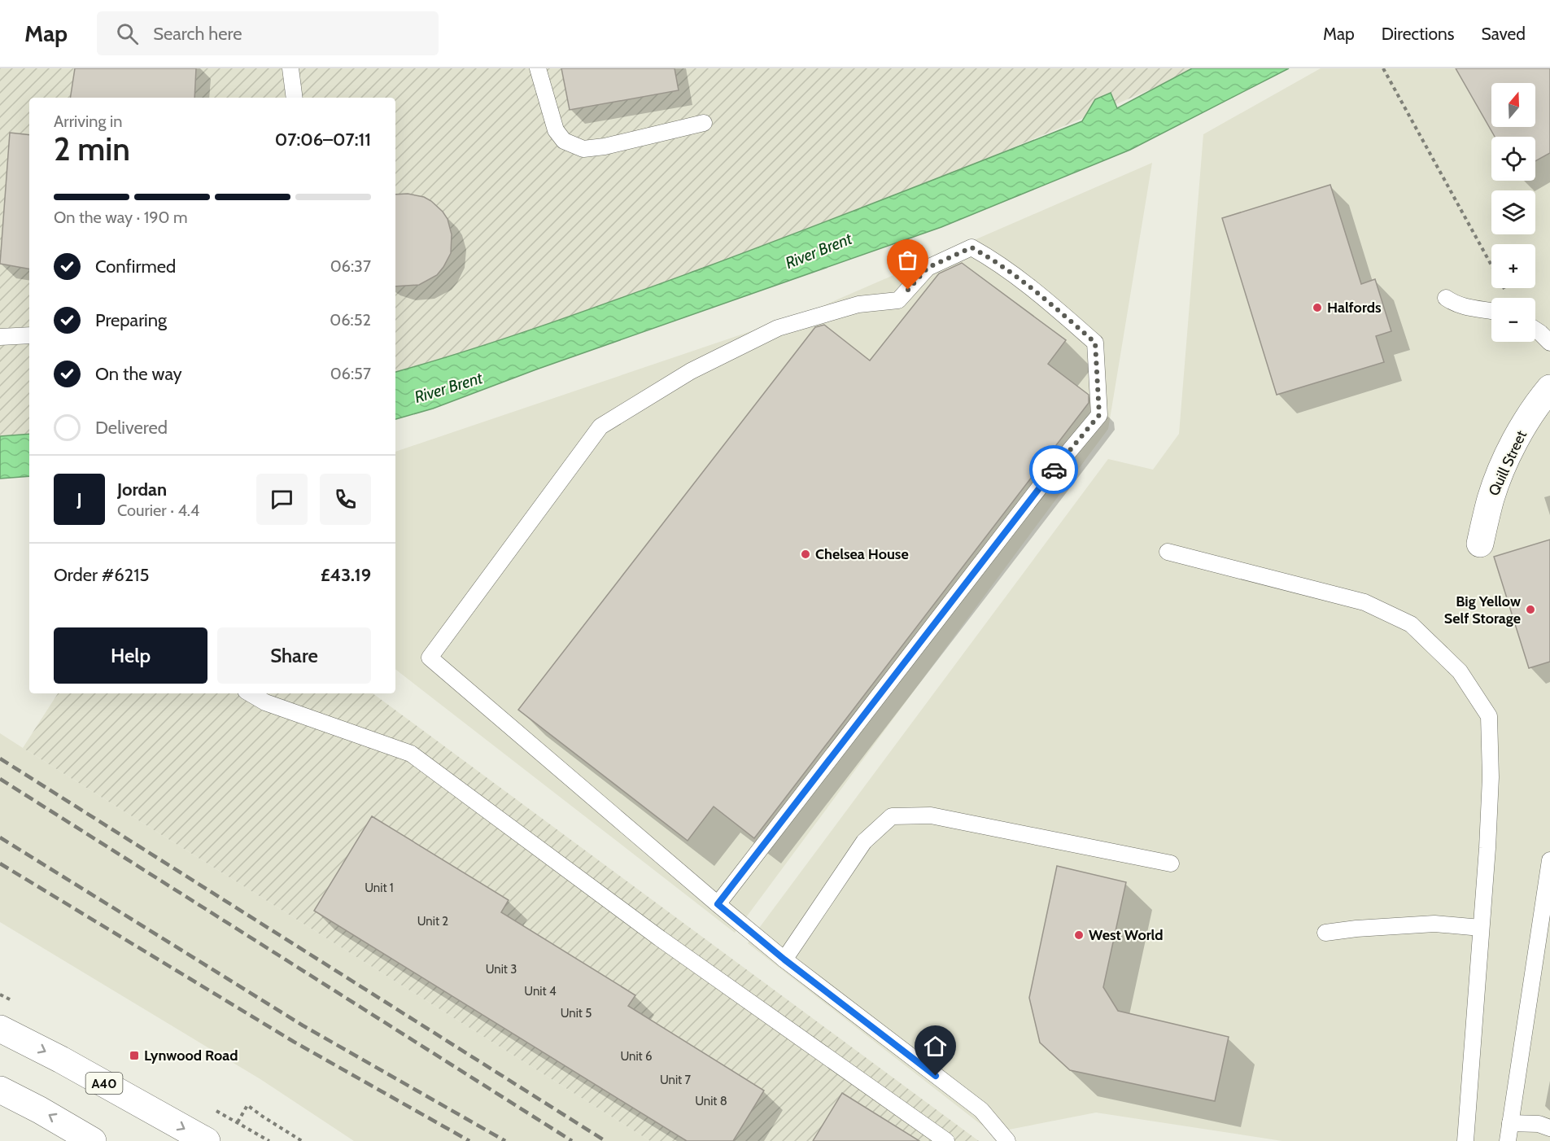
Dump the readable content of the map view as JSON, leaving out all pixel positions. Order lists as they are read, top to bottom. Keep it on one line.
{"streets":{"main road":["Quill Street","A40"]},"water":["River Brent"],"places":{"other":["Halfords","Chelsea House","Big Yellow Self Storage","West World"],"transit":["Lynwood Road"]},"house_numbers":["Unit 1","Unit 2","Unit 3","Unit 4","Unit 5","Unit 6","Unit 7","Unit 8"],"north":"top","page":{"header":"Map","search":"Search here","nav":["Map","Directions","Saved"],"map_buttons":["+","−"],"heading":["2 min","Arriving in","07:06–07:11"],"panel":["Jordan","Courier · 4.4","Order #6215","£43.19"],"bar":"On the way · 190 m","list":[["Confirmed","06:37"],["Preparing","06:52"],["On the way","06:57"],"Delivered"],"round":"J","buttons":["Help","Share"]}}
